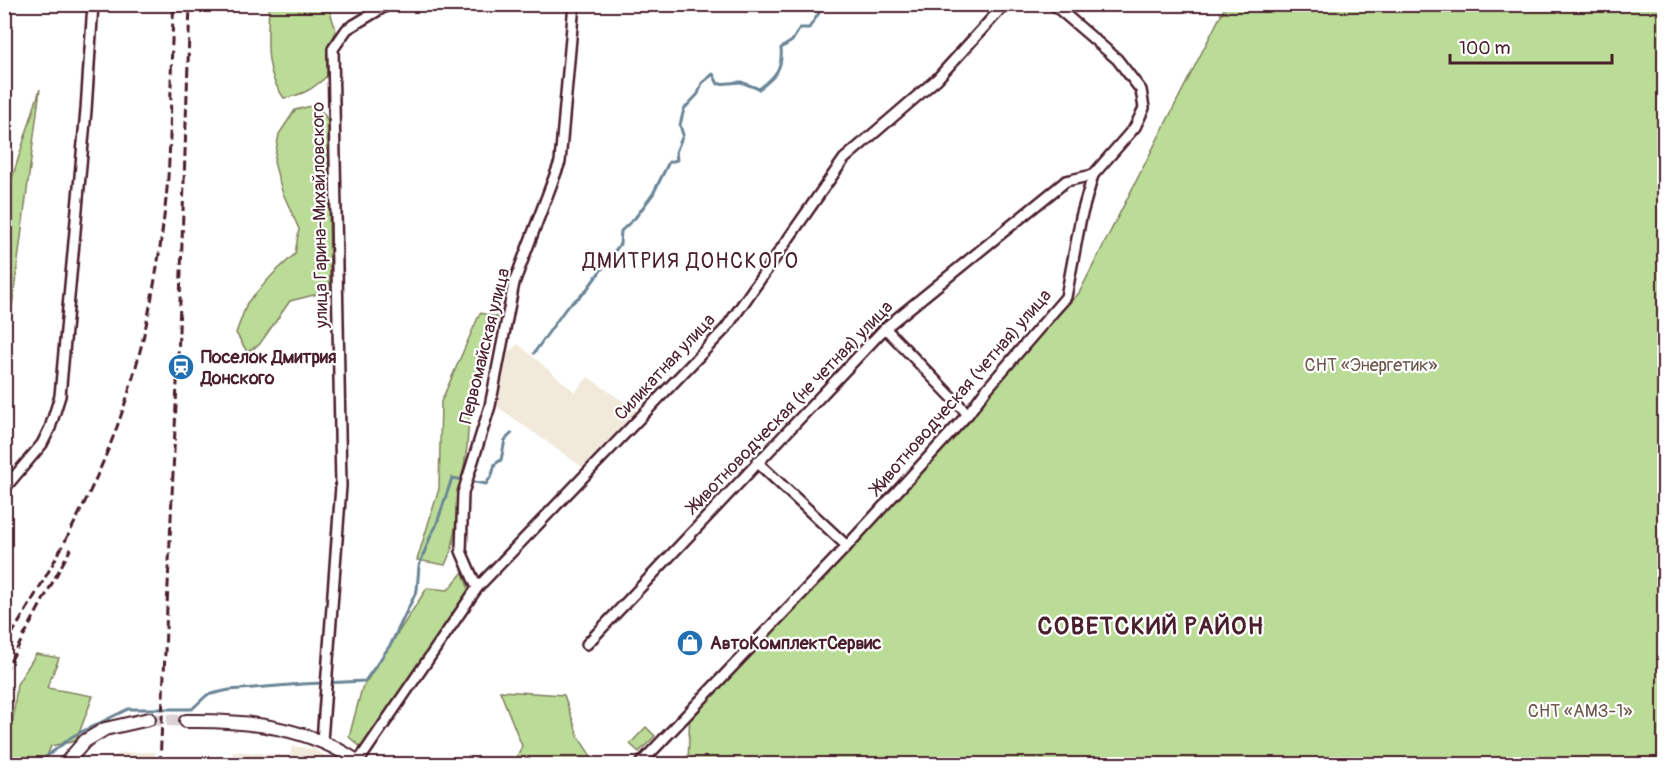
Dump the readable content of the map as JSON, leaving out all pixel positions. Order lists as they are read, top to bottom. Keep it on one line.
{"streets":{"street":["улица Гарина-Михайловского","Первомайская улица","Силикатная улица","Животноводческая (четная) улица","Животноводческая (не четная) улица"]},"crossings":[["Первомайская улица","Силикатная улица"],["Животноводческая (четная) улица","Животноводческая (не четная) улица"]],"districts":["ДМИТРИЯ ДОНСКОГО","СОВЕТСКИЙ РАЙОН"],"parks":["СНТ «Энергетик»","СНТ «АМЗ-1»"],"places":{"station":["Поселок Дмитрия Донского"],"shop":["АвтоКомплектСервис"]},"scale_bar":"100 m"}
